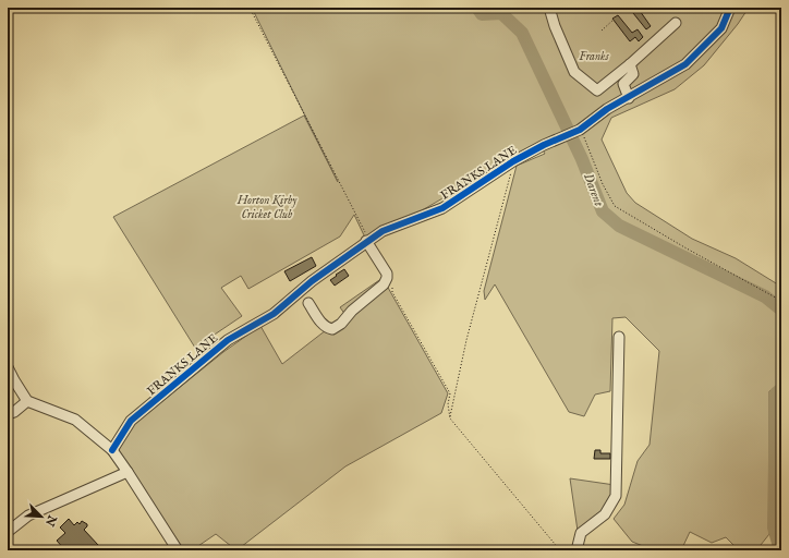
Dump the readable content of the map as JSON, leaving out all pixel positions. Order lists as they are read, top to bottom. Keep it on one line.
{"streets":{"street":["FRANKS LANE"]},"water":["Darent"],"parks":["Franks","Horton Kirby Cricket Club"],"north":"bottom right"}
